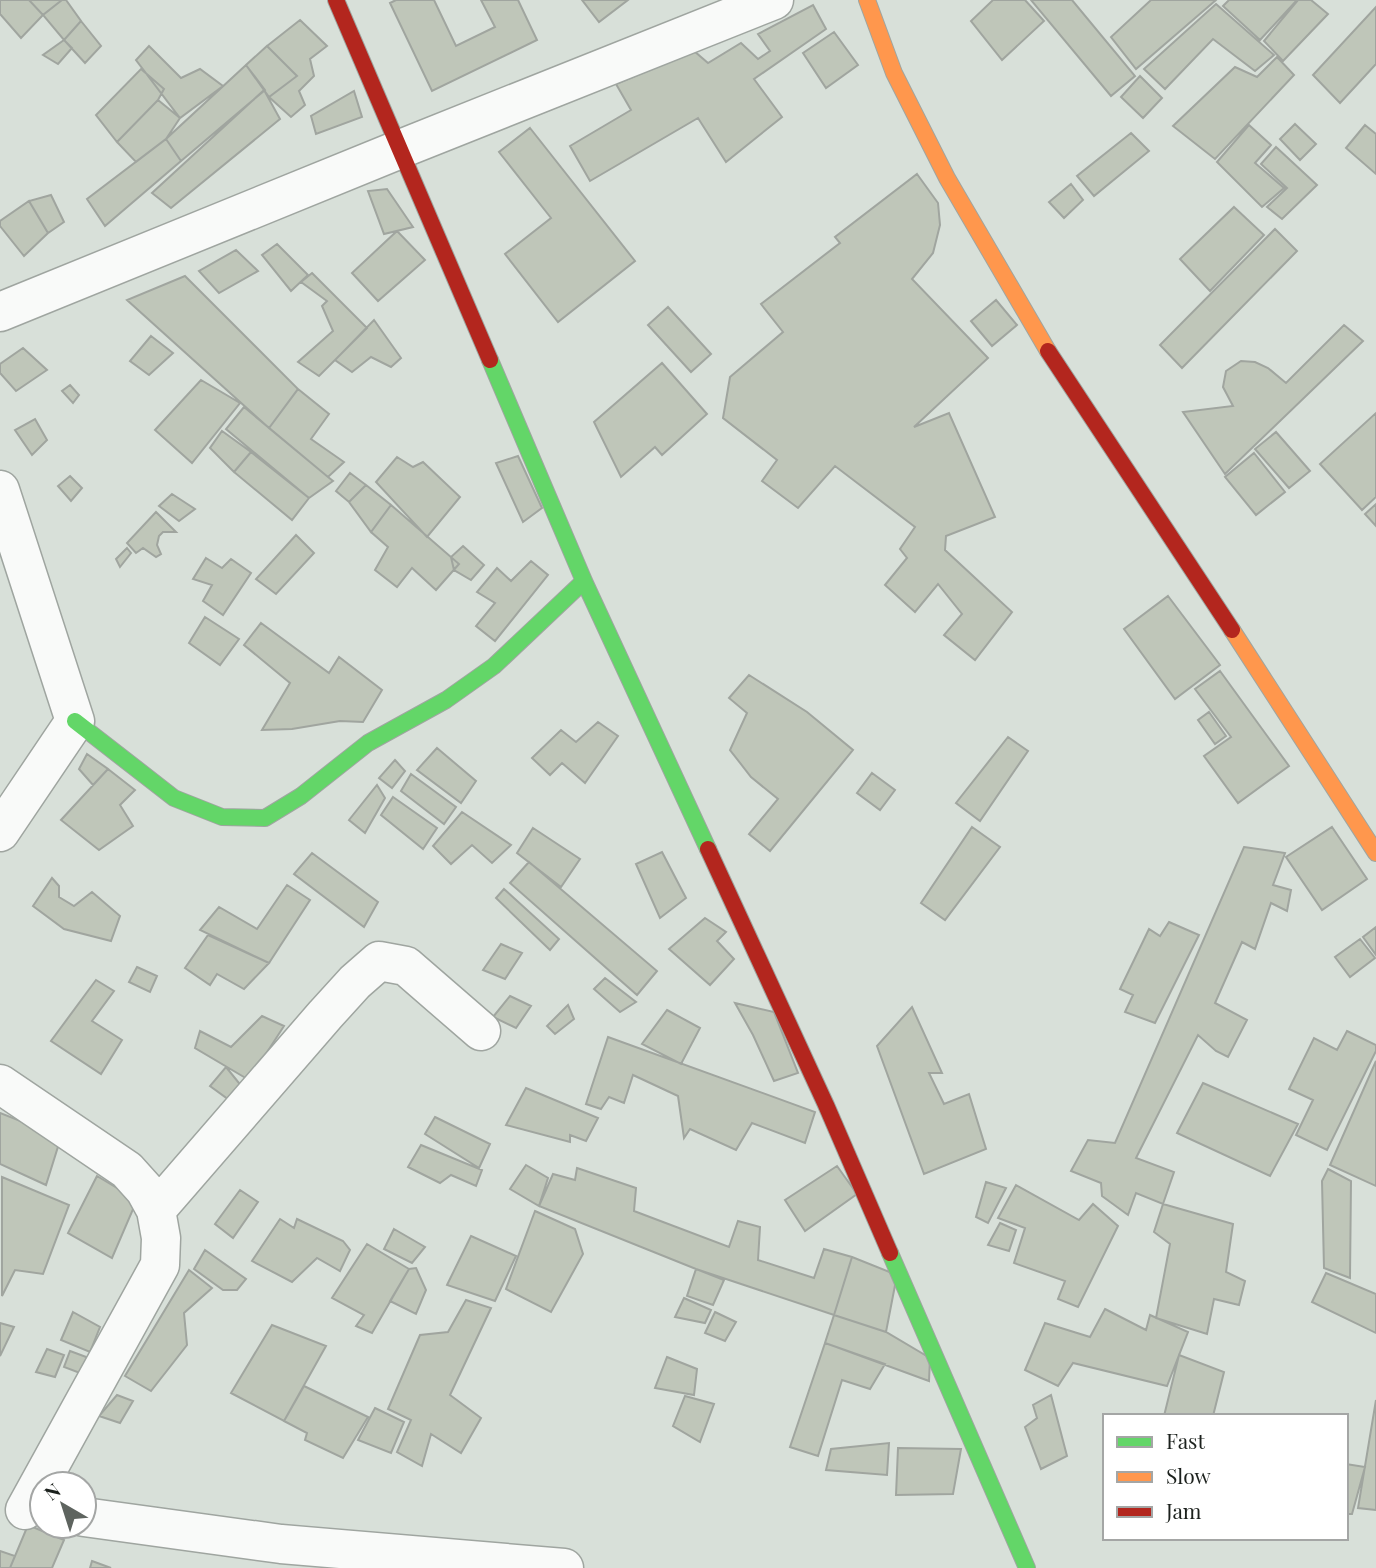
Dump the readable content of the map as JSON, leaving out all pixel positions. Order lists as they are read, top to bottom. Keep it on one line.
{"legend":["Fast","Slow","Jam"],"north":"top left"}
